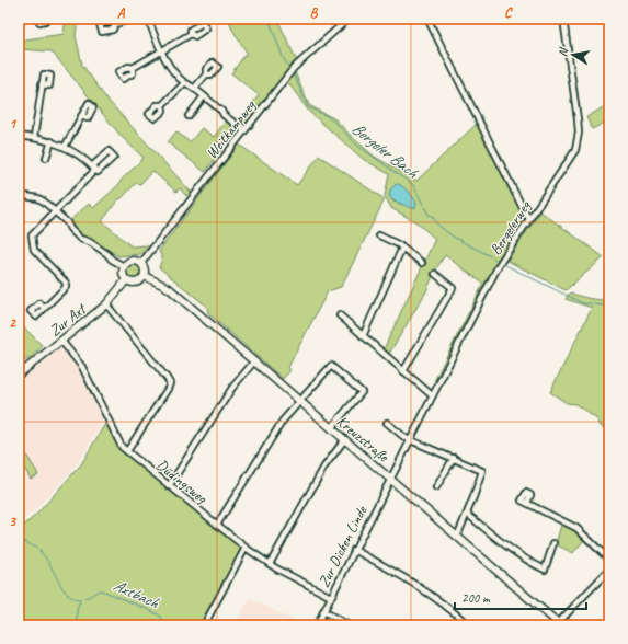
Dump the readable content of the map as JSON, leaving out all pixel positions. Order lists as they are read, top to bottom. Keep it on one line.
{"streets":{"street":["Weitkampweg","Bergelerweg","Zur Axt","Kreuzstraße","Düdingsweg","Zur Dicken Linde"]},"crossings":[["Weitkampweg","Zur Axt"],["Weitkampweg","Kreuzstraße"],["Bergelerweg","Kreuzstraße"],["Bergelerweg","Zur Dicken Linde"],["Zur Axt","Kreuzstraße"],["Zur Axt","Düdingsweg"],["Kreuzstraße","Zur Dicken Linde"],["Düdingsweg","Zur Dicken Linde"]],"water":["Bergeler Bach","Axtbach"],"scale_bar":"200 m","north":"left","grid":{"columns":["A","B","C"],"rows":["1","2","3"]}}
